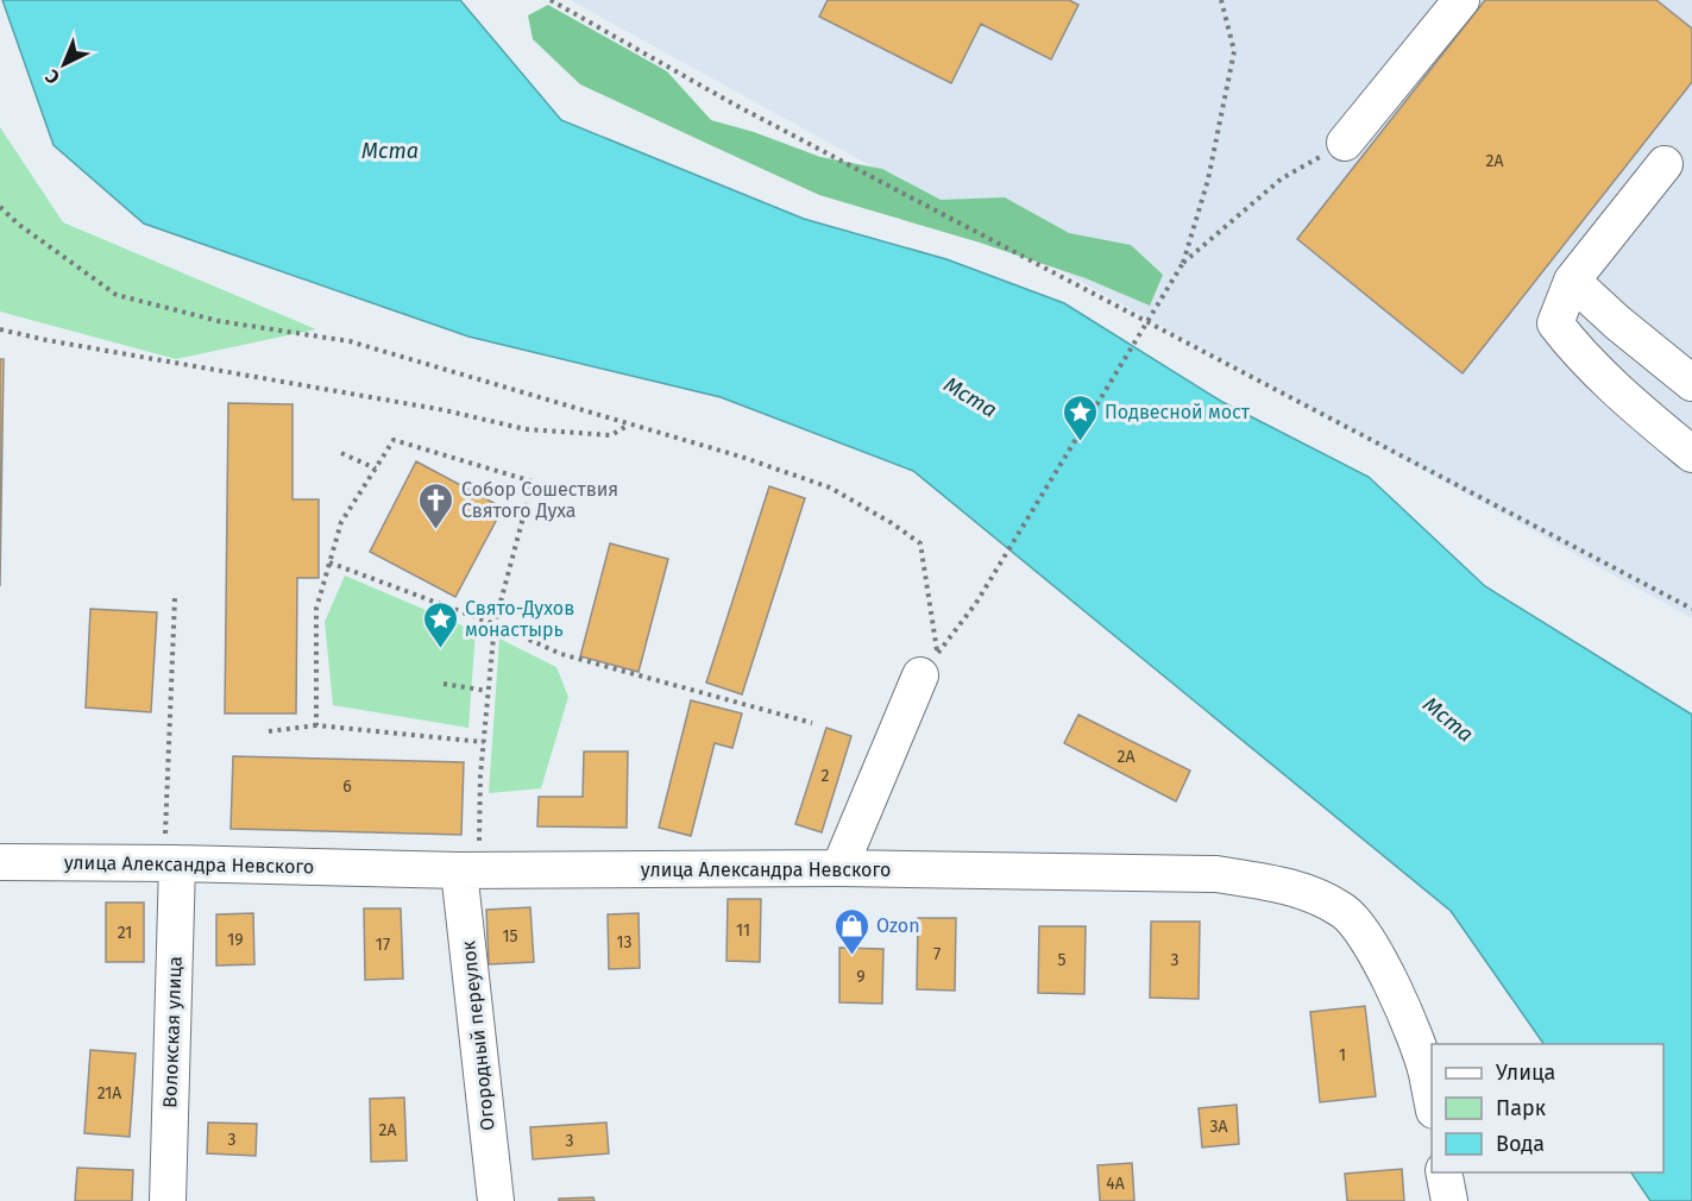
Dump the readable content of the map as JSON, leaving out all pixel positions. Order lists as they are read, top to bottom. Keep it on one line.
{"streets":{"street":["улица Александра Невского","Волокская улица","Огородный переулок"]},"crossings":[["улица Александра Невского","Волокская улица"],["улица Александра Невского","Огородный переулок"]],"water":["Мста"],"places":{"place":["Подвесной мост","Свято-Духов монастырь"],"church":["Собор Сошествия Святого Духа"],"shop":["Ozon"]},"house_numbers":["2А","2А","2","6","11","21","15","19","13","17","7","5","3","9","1","21А","3А","2А","3","3","4А"],"legend":["Улица","Парк","Вода"],"north":"bottom left"}
